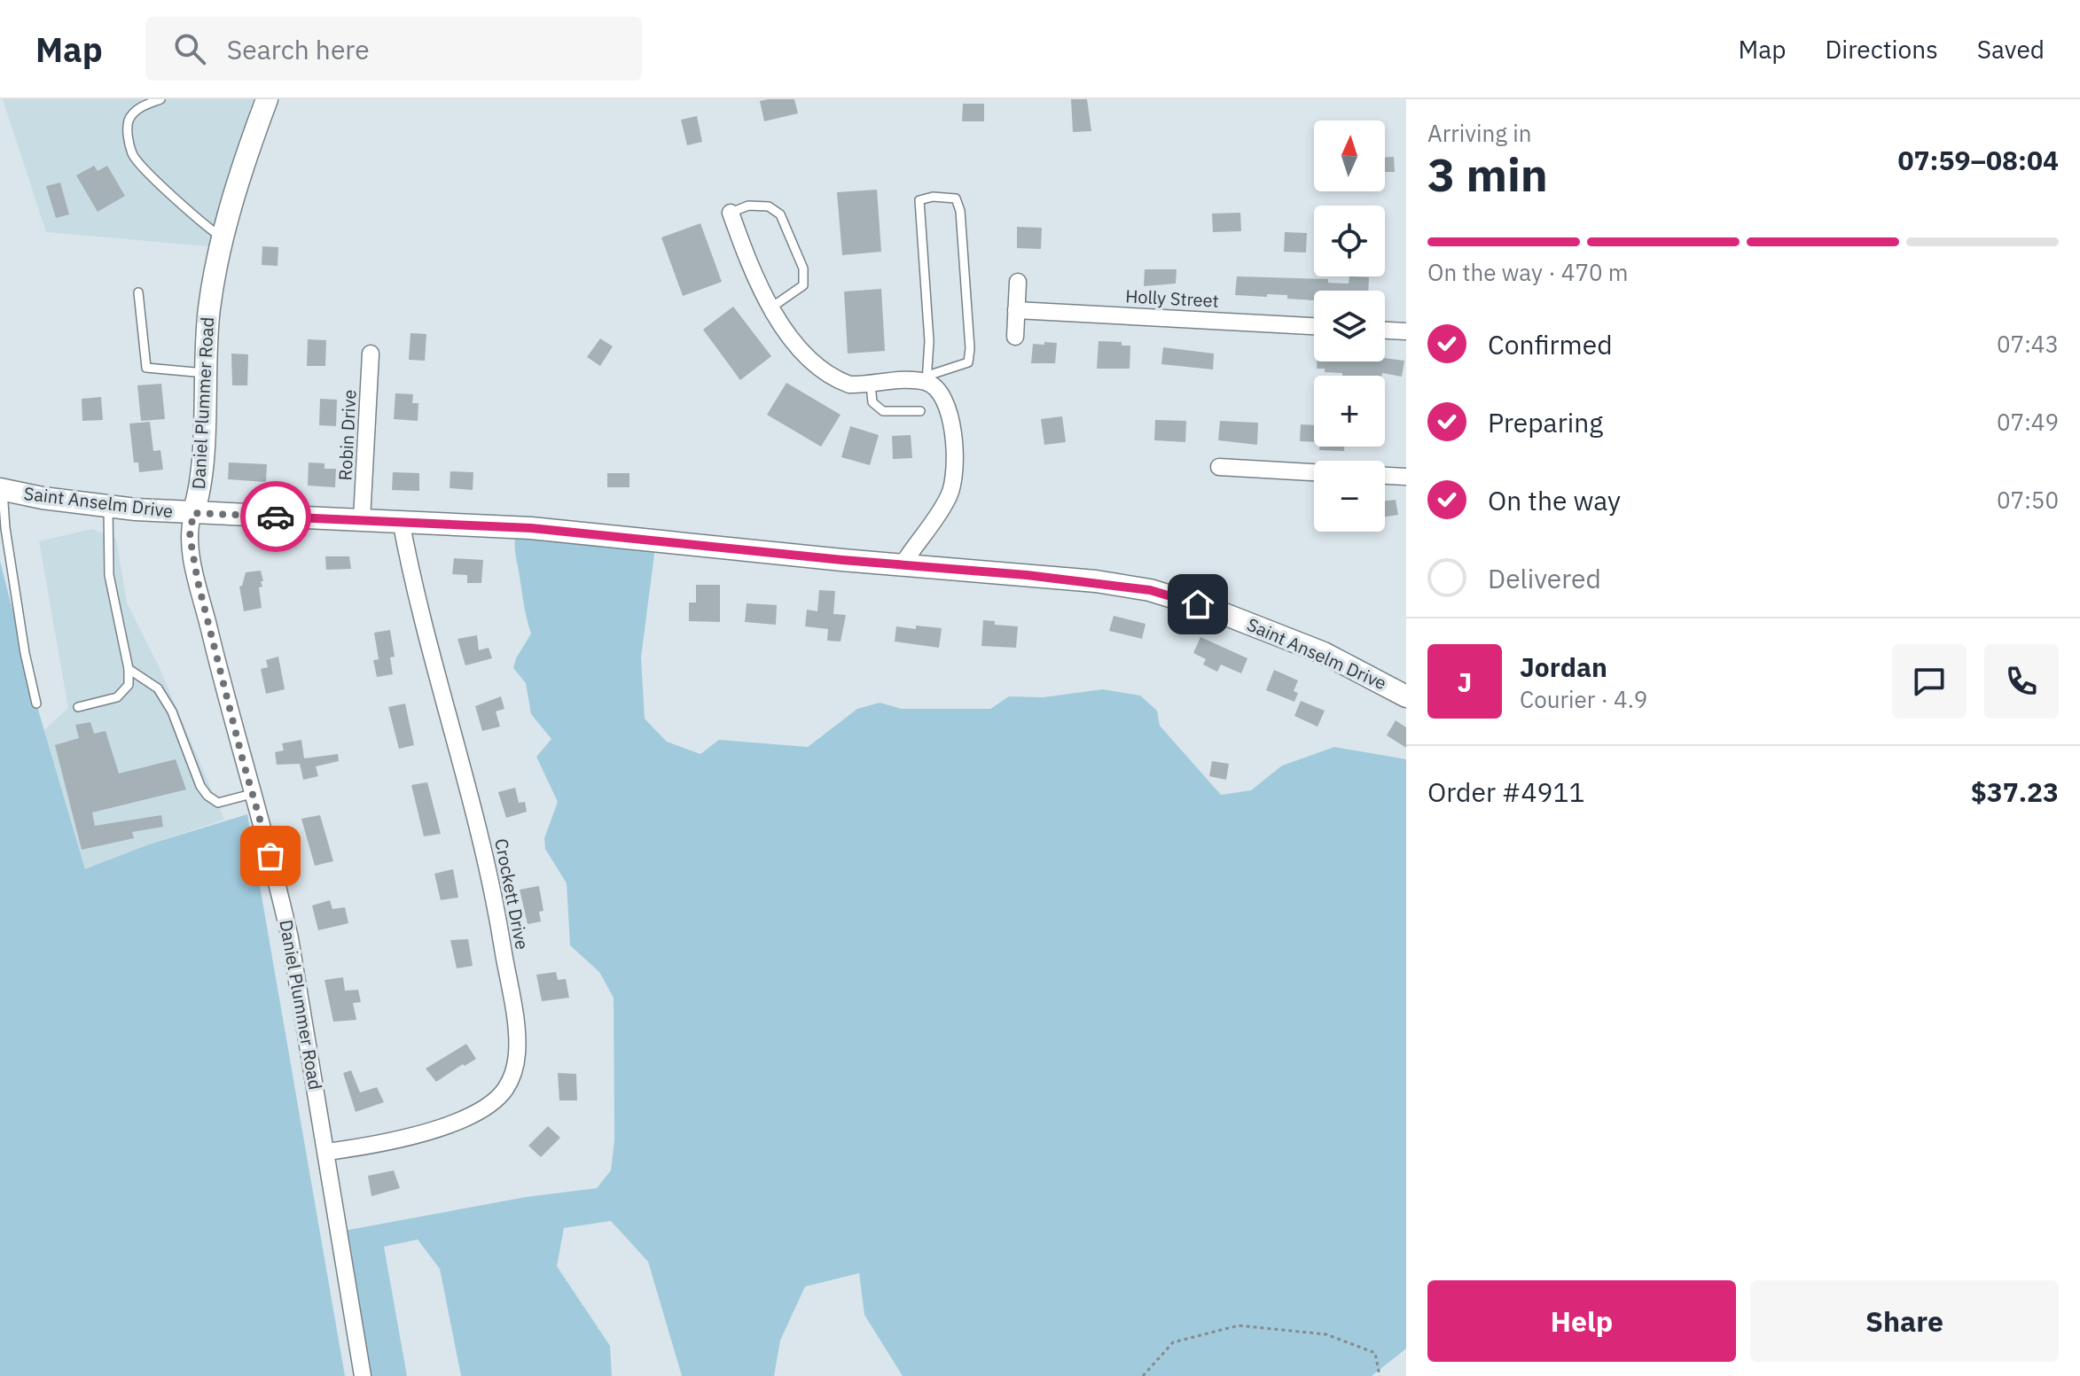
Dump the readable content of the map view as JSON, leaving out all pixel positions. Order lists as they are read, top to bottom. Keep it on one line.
{"streets":{"street":["Holly Street","Daniel Plummer Road","Robin Drive","Saint Anselm Drive","Crockett Drive"]},"crossings":[["Daniel Plummer Road","Saint Anselm Drive"],["Daniel Plummer Road","Crockett Drive"],["Robin Drive","Saint Anselm Drive"],["Saint Anselm Drive","Crockett Drive"]],"north":"top","page":{"header":"Map","search":"Search here","nav":["Map","Directions","Saved"],"heading":["3 min","Arriving in","07:59–08:04"],"panel":["Jordan","Courier · 4.9","Order #4911","$37.23"],"map_buttons":["+","−"],"bar":"On the way · 470 m","list":[["Confirmed","07:43"],["Preparing","07:49"],["On the way","07:50"],"Delivered"],"round":"J","buttons":["Help","Share"]}}
